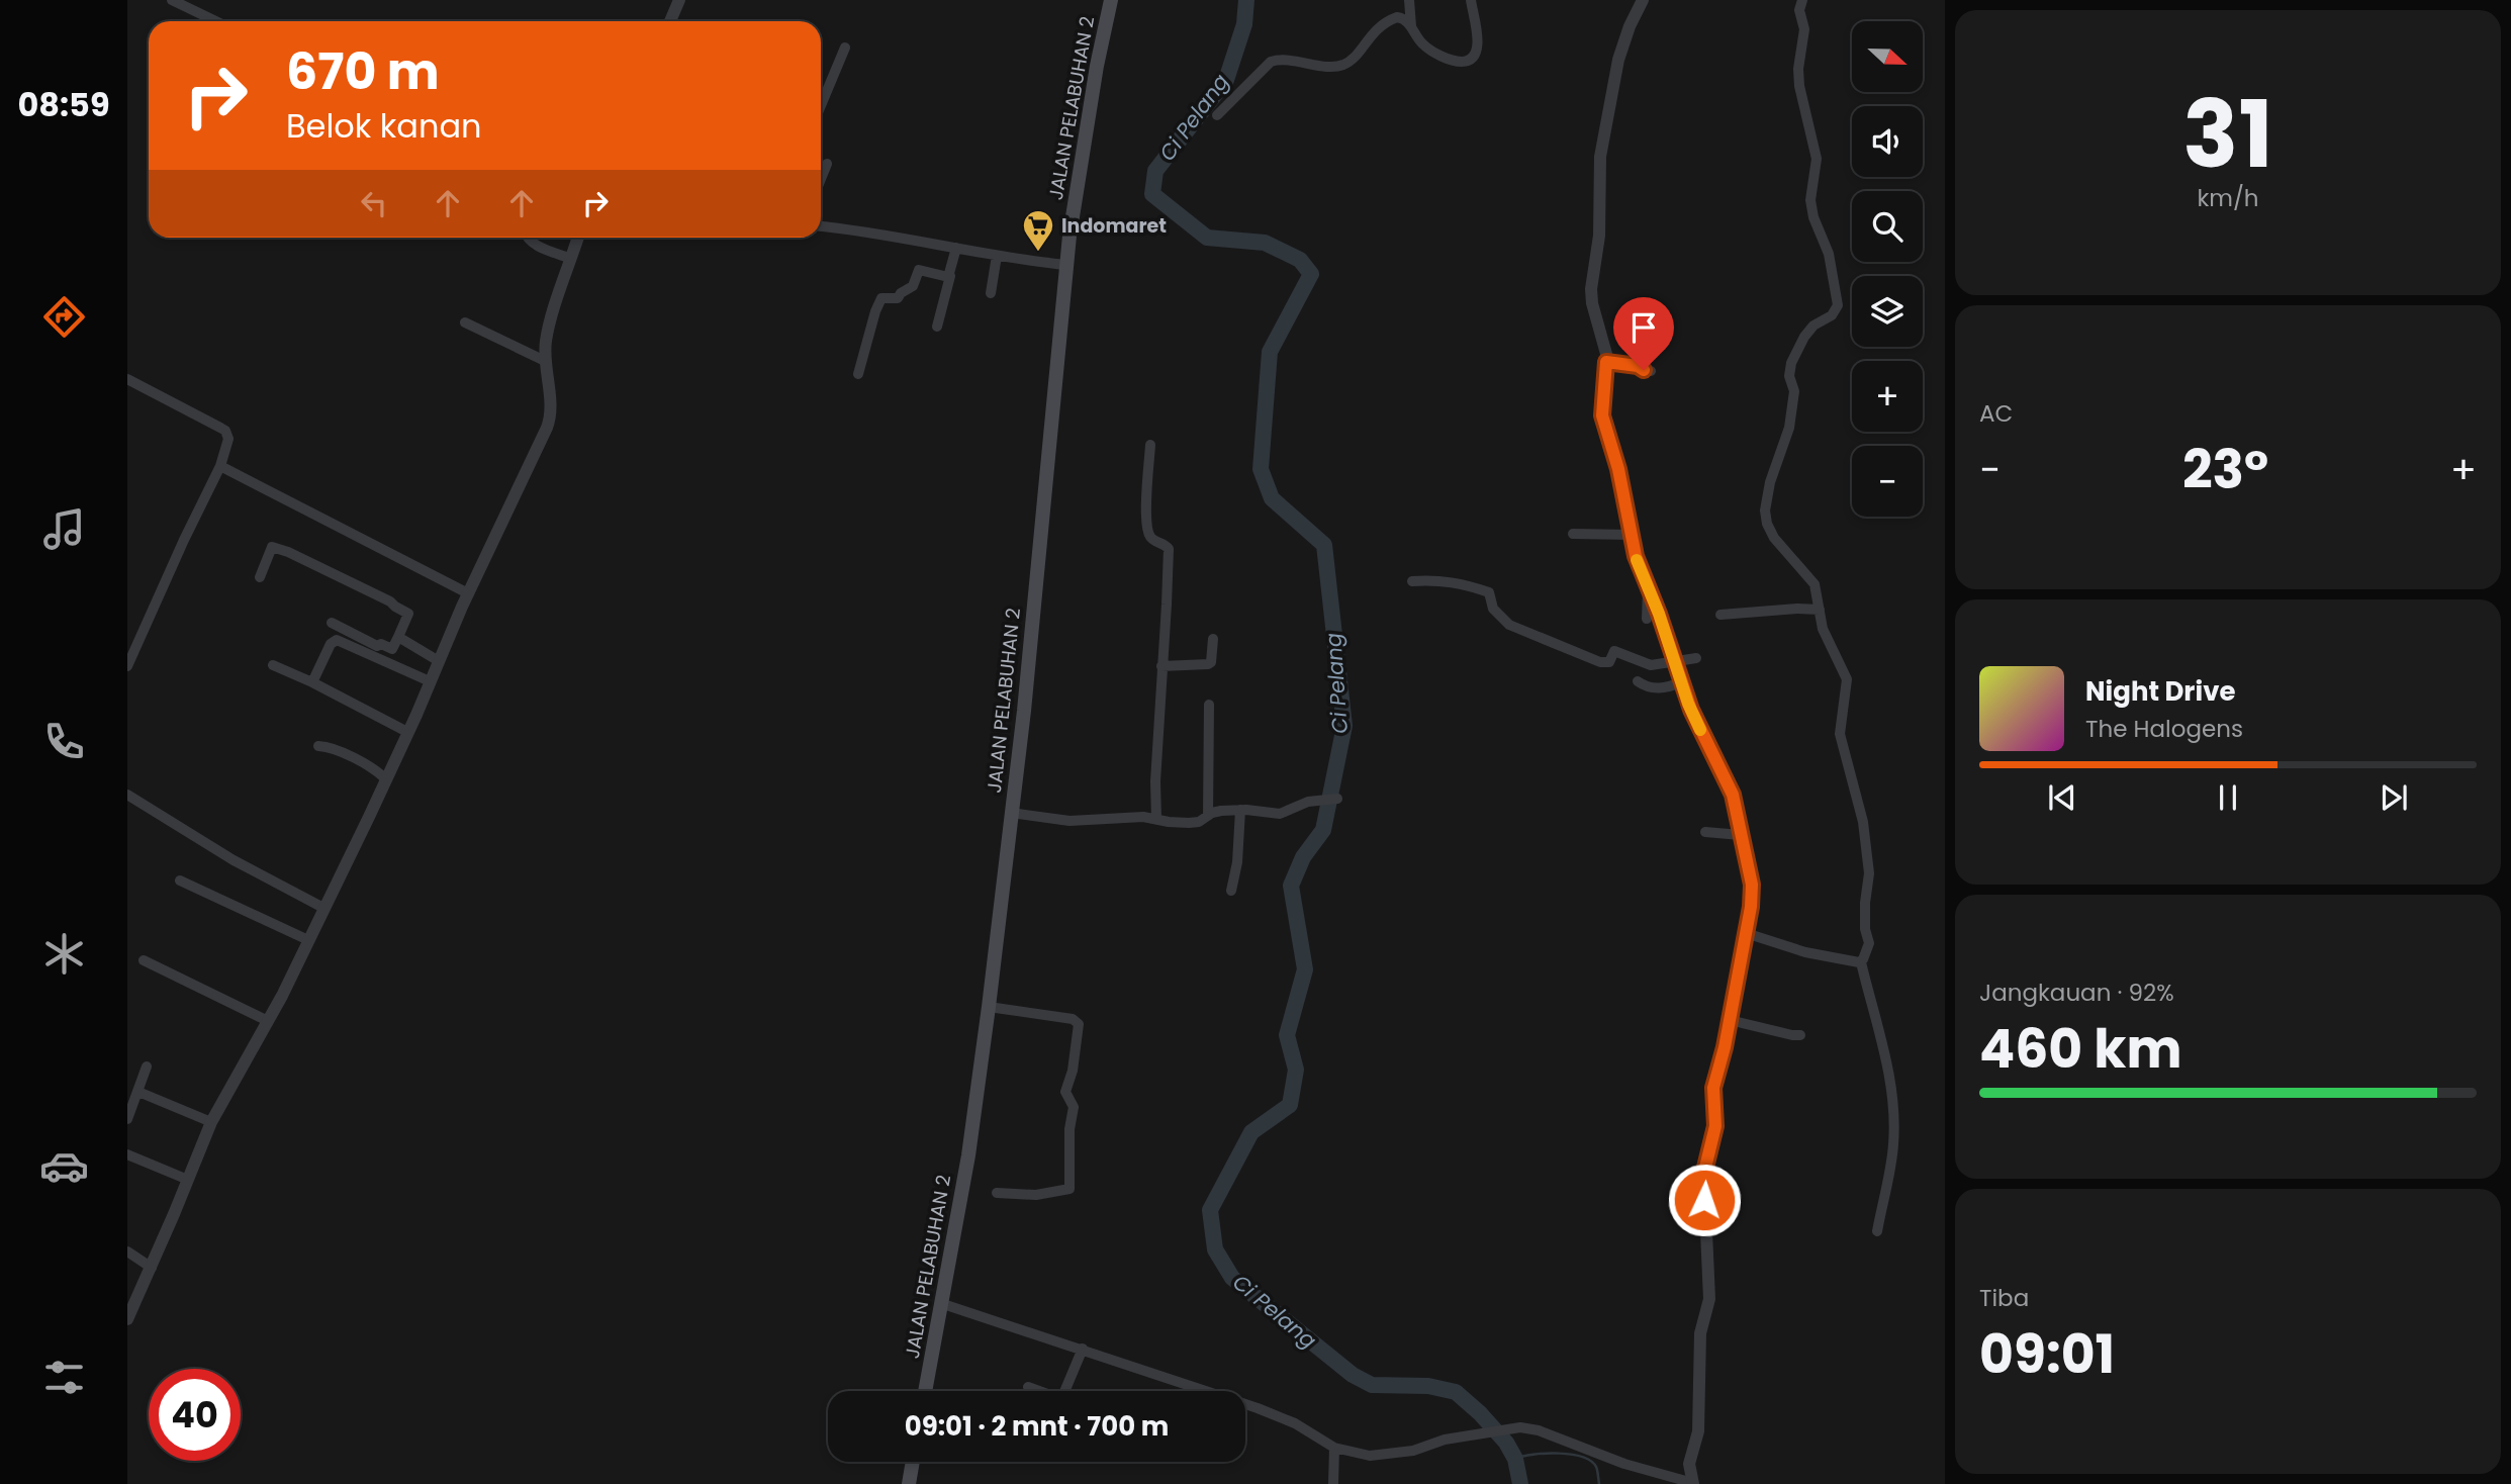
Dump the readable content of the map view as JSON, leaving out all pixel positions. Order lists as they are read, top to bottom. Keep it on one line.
{"streets":{"main road":["JALAN PELABUHAN 2"]},"water":["Ci Pelang"],"places":{"supermarket":["Indomaret"]},"north":"right","page":{"tabs":"08:59","tile":[["31","km/h"],"AC",["Jangkauan · 92%","460 km"],["Tiba","09:01"]],"map_buttons":["+","−"],"turn":["670 m","Belok kanan"],"heat":["−","23°","+"],"song":["Night Drive","The Halogens"],"limit":"40","trip":"09:01 · 2 mnt · 700 m"}}
